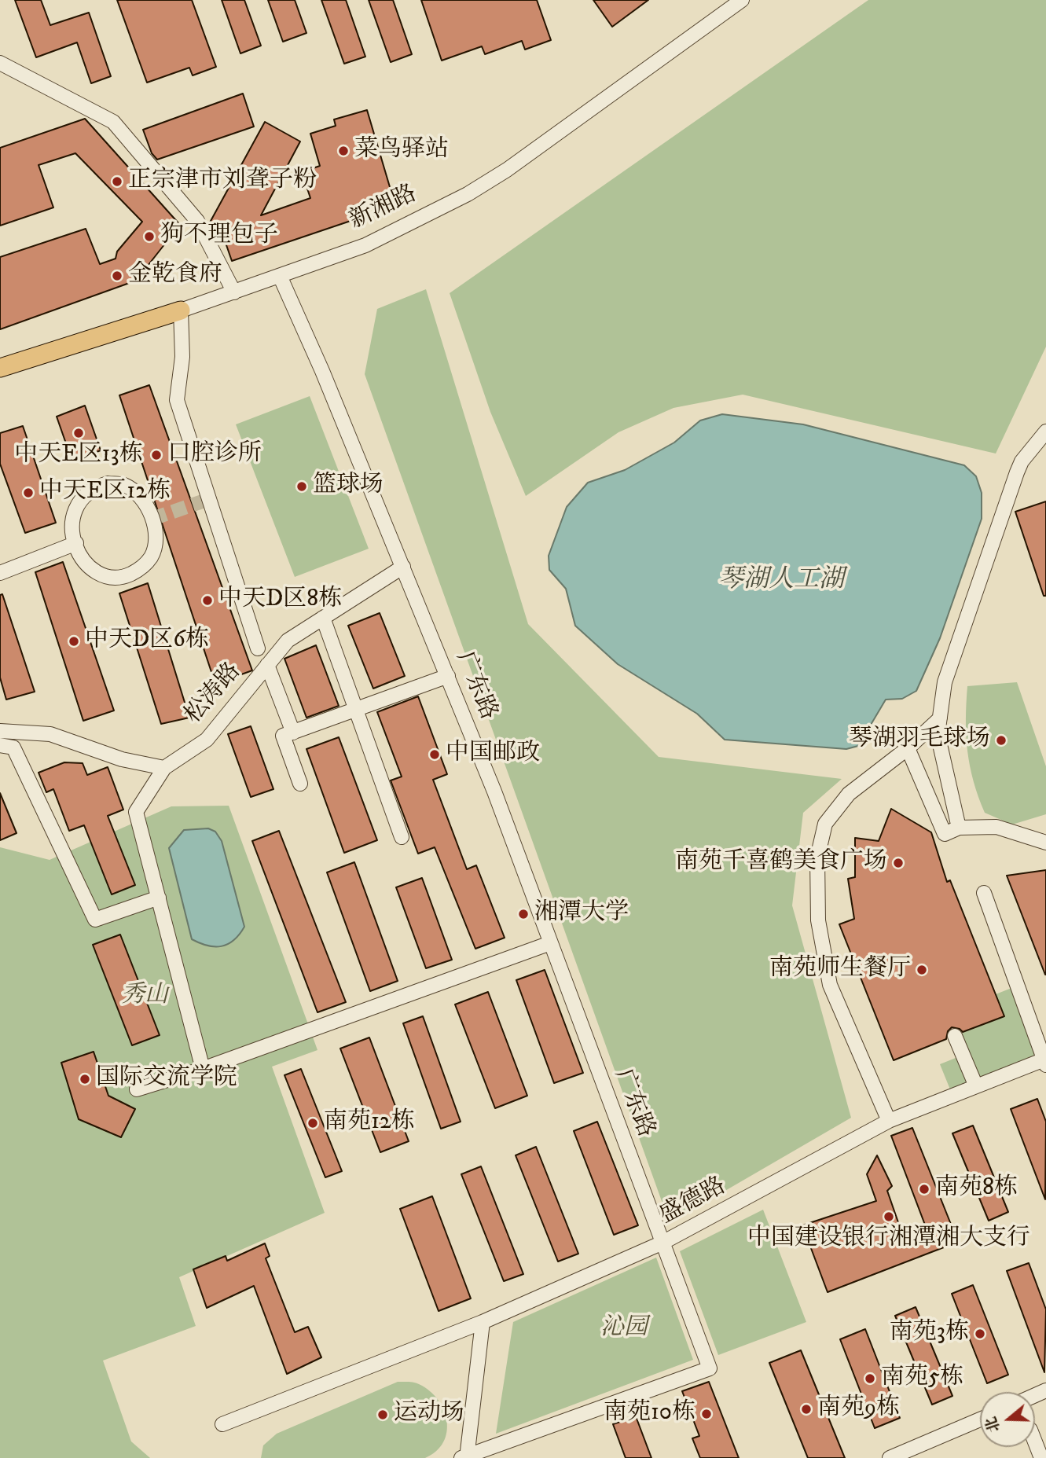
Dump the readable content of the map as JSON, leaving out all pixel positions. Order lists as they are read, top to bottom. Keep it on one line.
{"streets":{"main road":["新湘路"],"street":["广东路","松涛路","盛德路"]},"crossings":[["新湘路","广东路"],["广东路","松涛路"],["广东路","盛德路"]],"water":["琴湖人工湖"],"parks":["秀山","沁园"],"places":["菜鸟驿站","正宗津市刘聋子粉","狗不理包子","金乾食府","中天E区13栋","口腔诊所","篮球场","中天E区12栋","中天D区8栋","中天D区6栋","琴湖羽毛球场","中国邮政","南苑千喜鹤美食广场","湘潭大学","南苑师生餐厅","国际交流学院","南苑12栋","南苑8栋","中国建设银行湘潭湘大支行","南苑3栋","南苑5栋","南苑9栋","南苑10栋","运动场"],"north":"left"}
